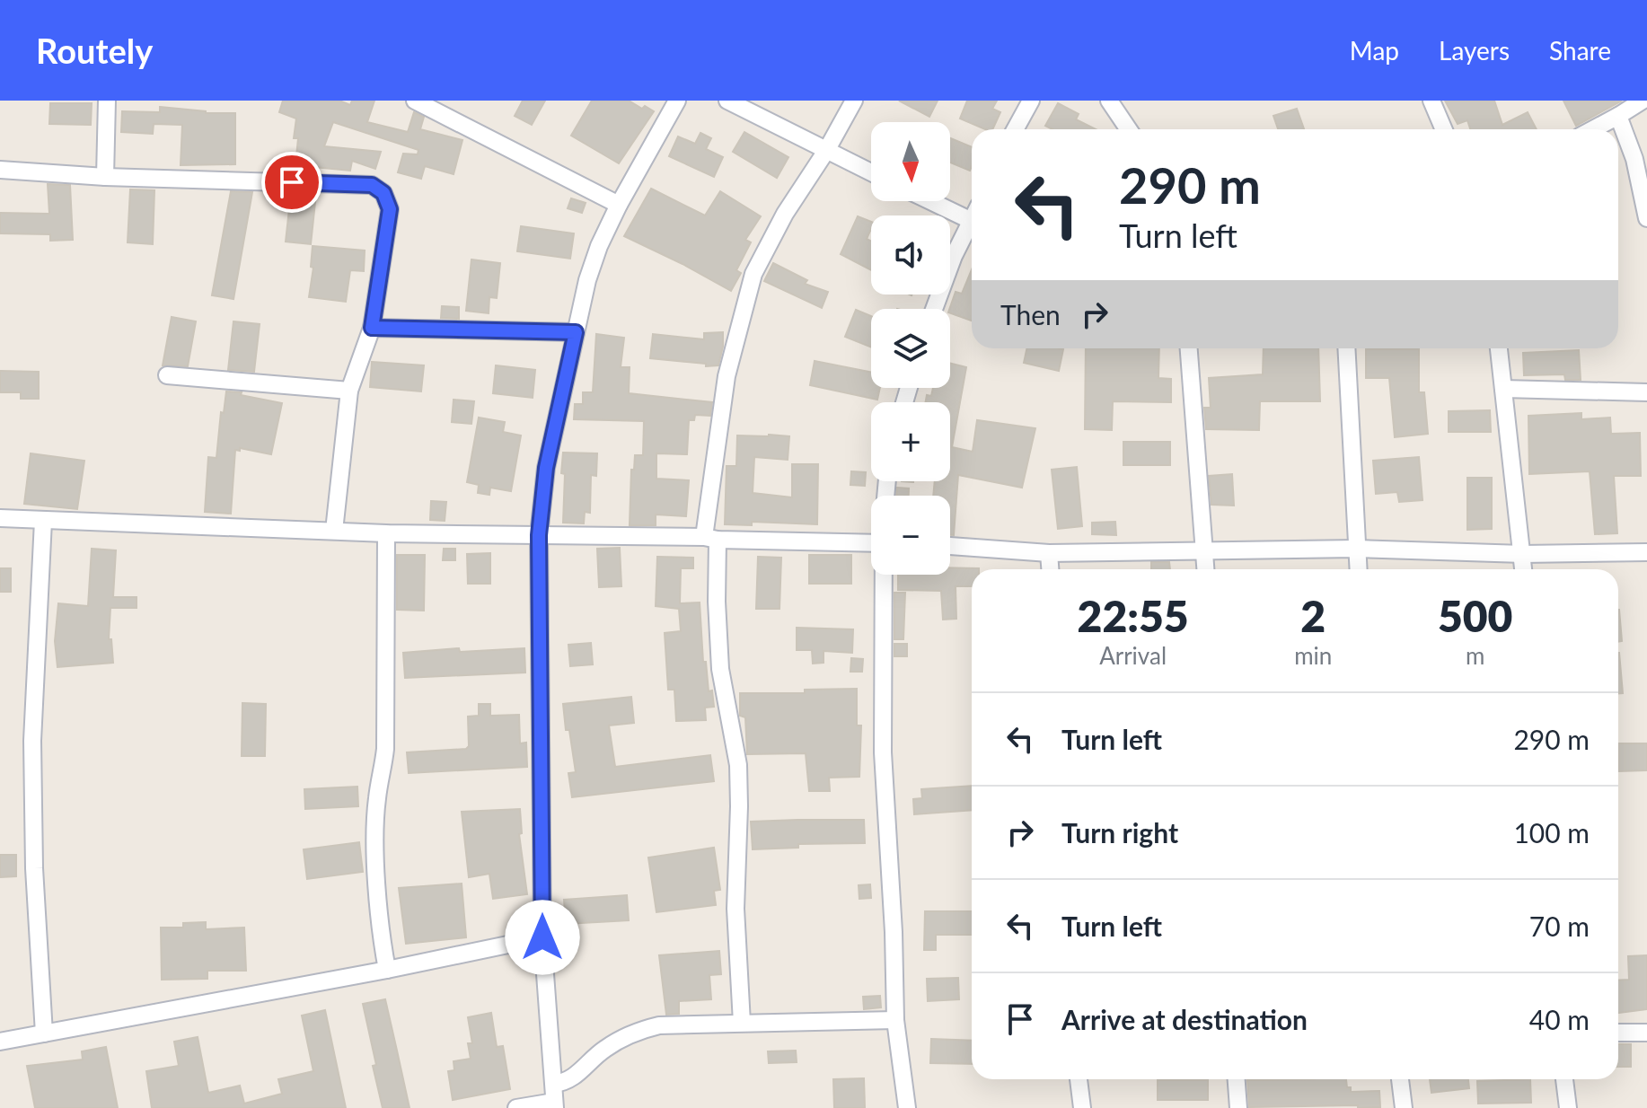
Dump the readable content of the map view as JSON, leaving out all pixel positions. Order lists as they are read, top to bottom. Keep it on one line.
{"north":"bottom","page":{"header":"Routely","nav":["Map","Layers","Share"],"map_buttons":["+","−"],"turn":["290 m","Turn left"],"then":"Then","eta":["22:55","Arrival","2","min","500","m"],"list":[{"name":"Turn left","value":"290 m"},{"name":"Turn right","value":"100 m"},{"name":"Turn left","value":"70 m"},{"name":"Arrive at destination","value":"40 m"}]}}
